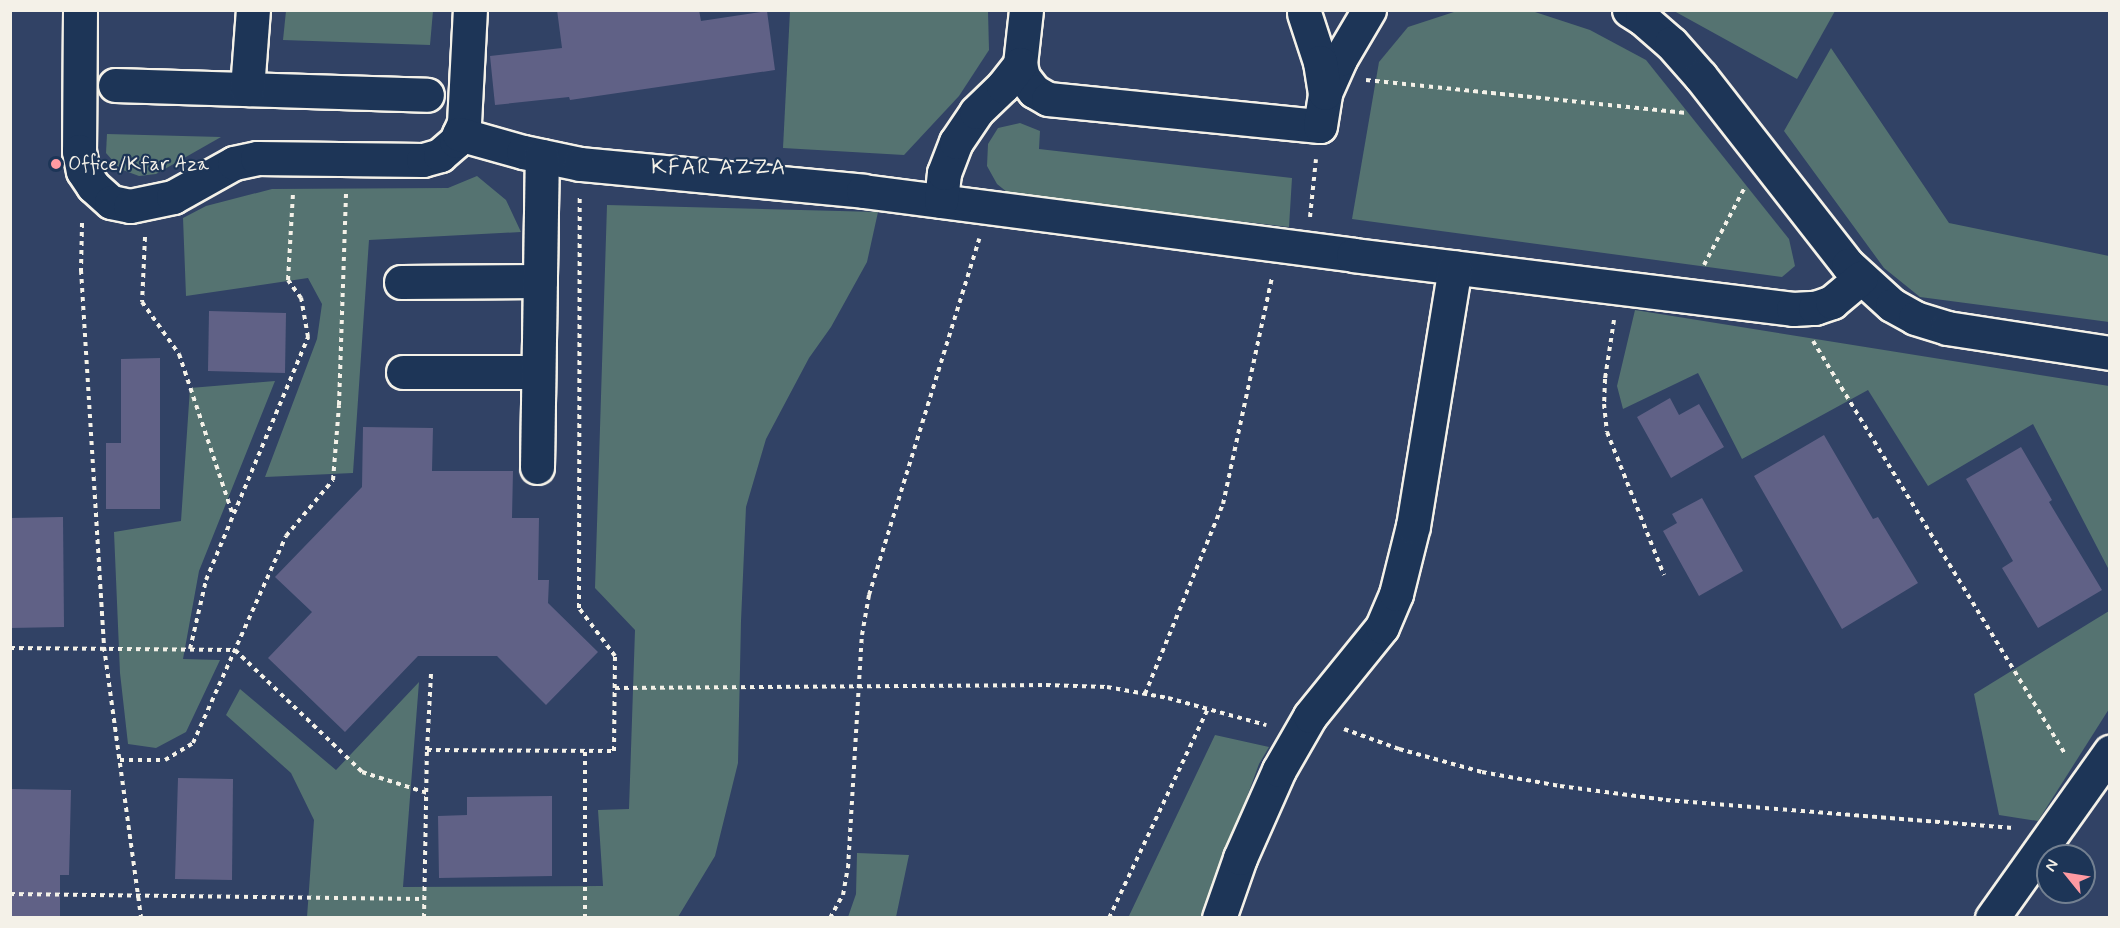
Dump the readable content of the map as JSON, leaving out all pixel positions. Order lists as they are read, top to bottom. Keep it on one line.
{"districts":["KFAR AZZA"],"places":["Office/Kfar Aza"],"north":"top left"}
